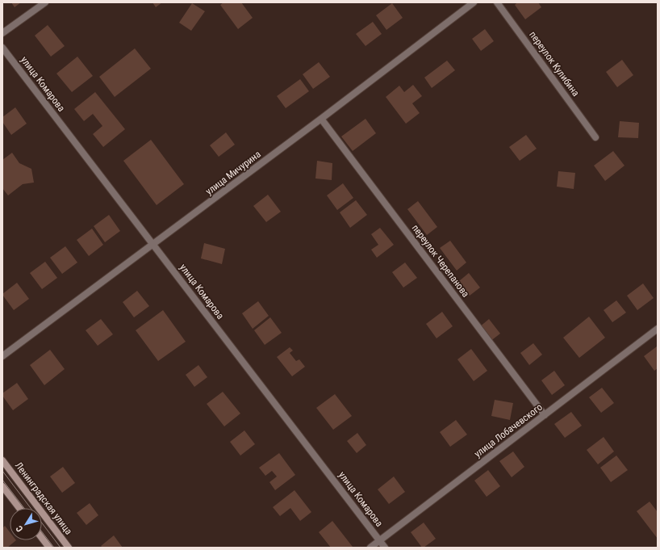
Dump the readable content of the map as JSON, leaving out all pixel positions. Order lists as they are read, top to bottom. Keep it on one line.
{"streets":{"main road":["Ленинградская улица"],"street":["переулок Кулибина","улица Комарова","улица Мичурина","переулок Черепанова","улица Лобачевского"]},"crossings":[["улица Комарова","улица Мичурина"],["улица Комарова","улица Лобачевского"],["улица Мичурина","переулок Черепанова"],["переулок Черепанова","улица Лобачевского"]],"north":"bottom left"}
